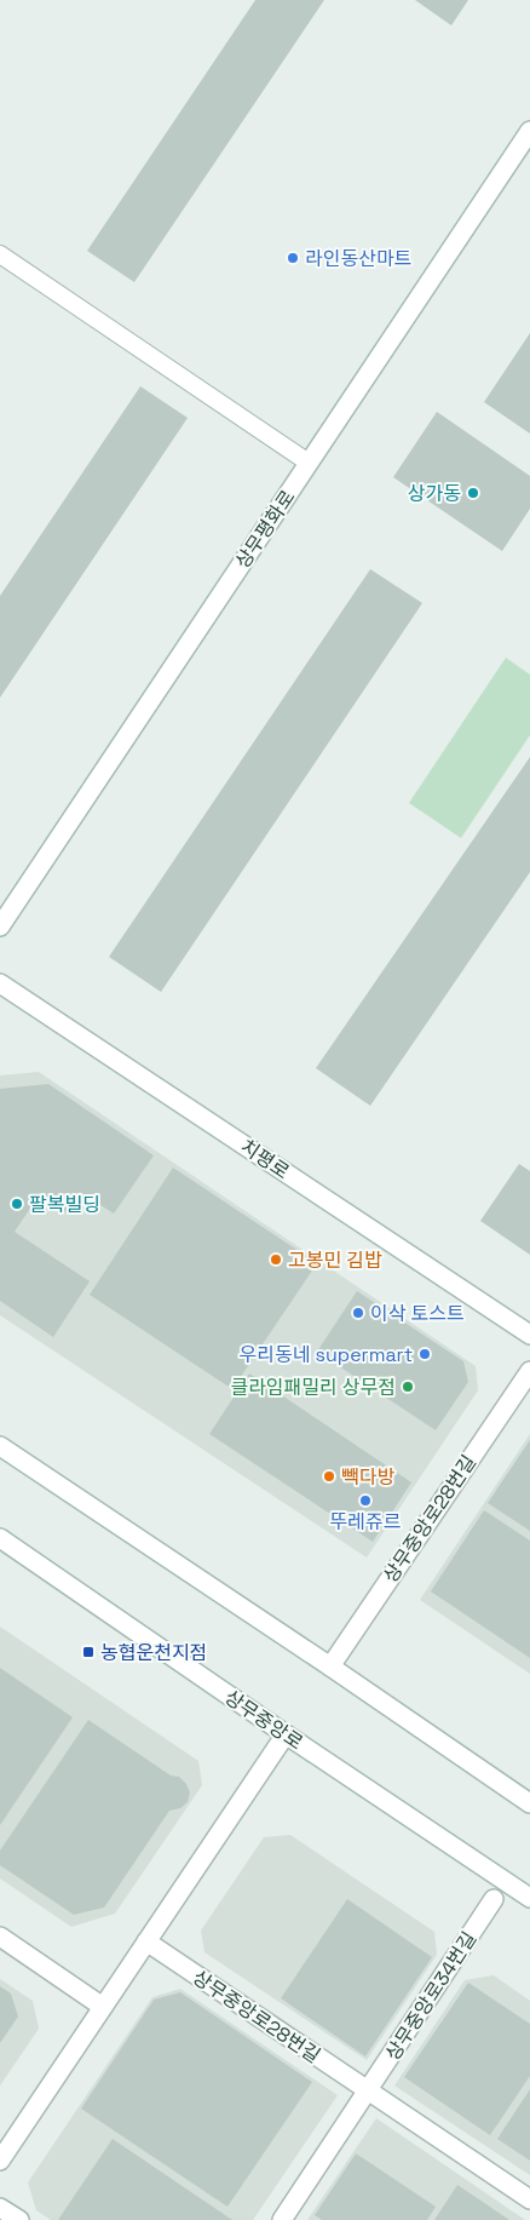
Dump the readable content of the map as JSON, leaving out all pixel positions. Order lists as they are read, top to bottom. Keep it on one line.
{"streets":{"street":["상무평화로","치평로","상무중앙로28번길","상무중앙로","상무중앙로34번길"]},"crossings":[["상무중앙로28번길","상무중앙로34번길"]],"places":{"other":["라인동산마트","상가동","팔복빌딩","고봉민 김밥","이삭 토스트","우리동네 supermart","클라임패밀리 상무점","빽다방","뚜레쥬르"],"transit":["농협운천지점"]}}
